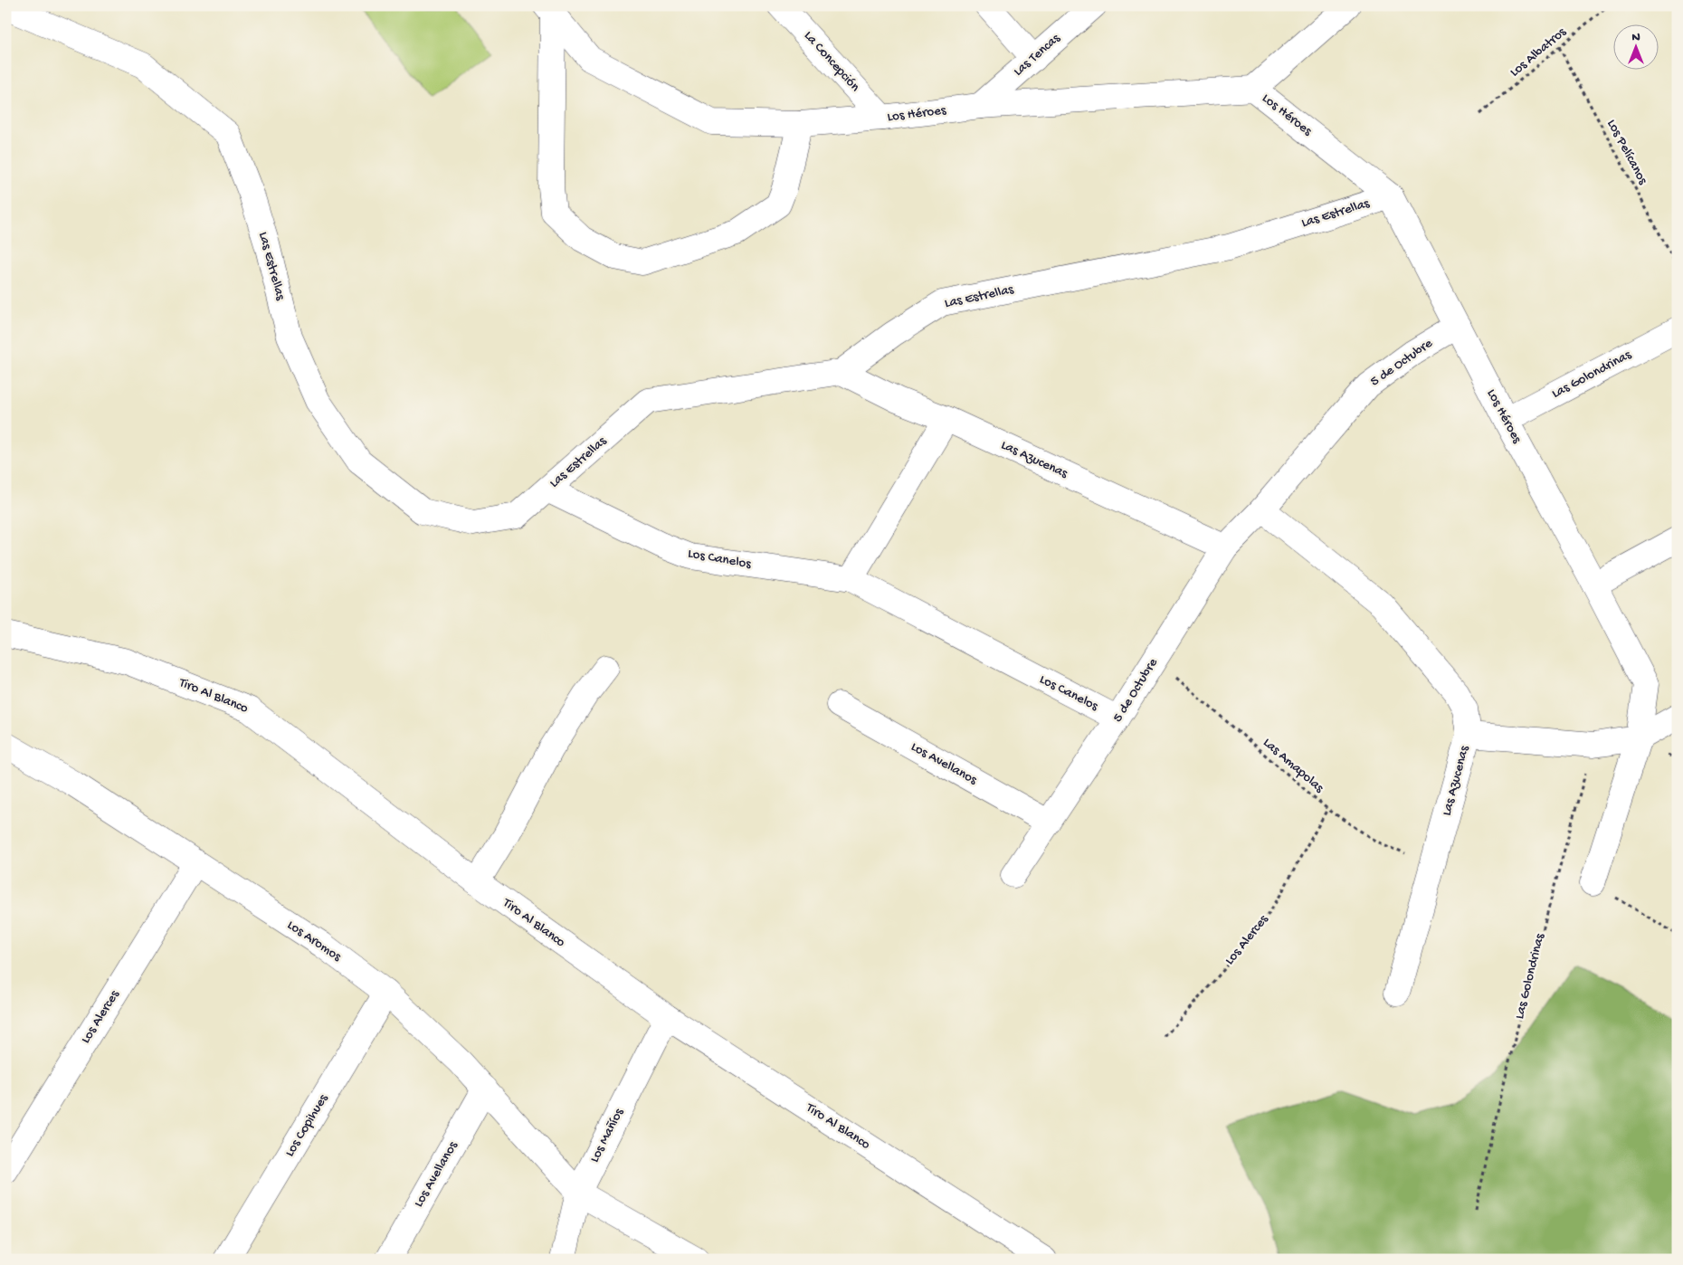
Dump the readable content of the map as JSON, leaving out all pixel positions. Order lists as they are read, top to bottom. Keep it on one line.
{"streets":{"street":["Las Tencas","La Concepción","Los Héroes","Las Estrellas","5 de Octubre","Las Golondrinas","Las Azucenas","Los Canelos","Tiro Al Blanco","Los Avellanos","Los Alerces","Los Aromos","Los Copihues","Los Mañíos"],"path":["Los Albatros","Los Pelícanos","Las Amapolas"]},"crossings":[["Los Albatros","Los Pelícanos"],["Las Tencas","Los Héroes"],["La Concepción","Los Héroes"],["Los Héroes","Las Estrellas"],["Los Héroes","5 de Octubre"],["Los Héroes","Las Golondrinas"],["Los Héroes","Las Azucenas"],["Las Estrellas","Las Azucenas"],["Las Estrellas","Los Canelos"],["5 de Octubre","Las Azucenas"],["5 de Octubre","Los Canelos"],["5 de Octubre","Los Avellanos"],["5 de Octubre","Las Amapolas"],["Las Golondrinas","Las Azucenas"],["Las Azucenas","Las Amapolas"],["Tiro Al Blanco","Los Mañíos"],["Los Avellanos","Los Aromos"],["Las Amapolas","Los Alerces"],["Los Alerces","Los Aromos"],["Los Aromos","Los Copihues"],["Los Aromos","Los Mañíos"]],"north":"top"}
